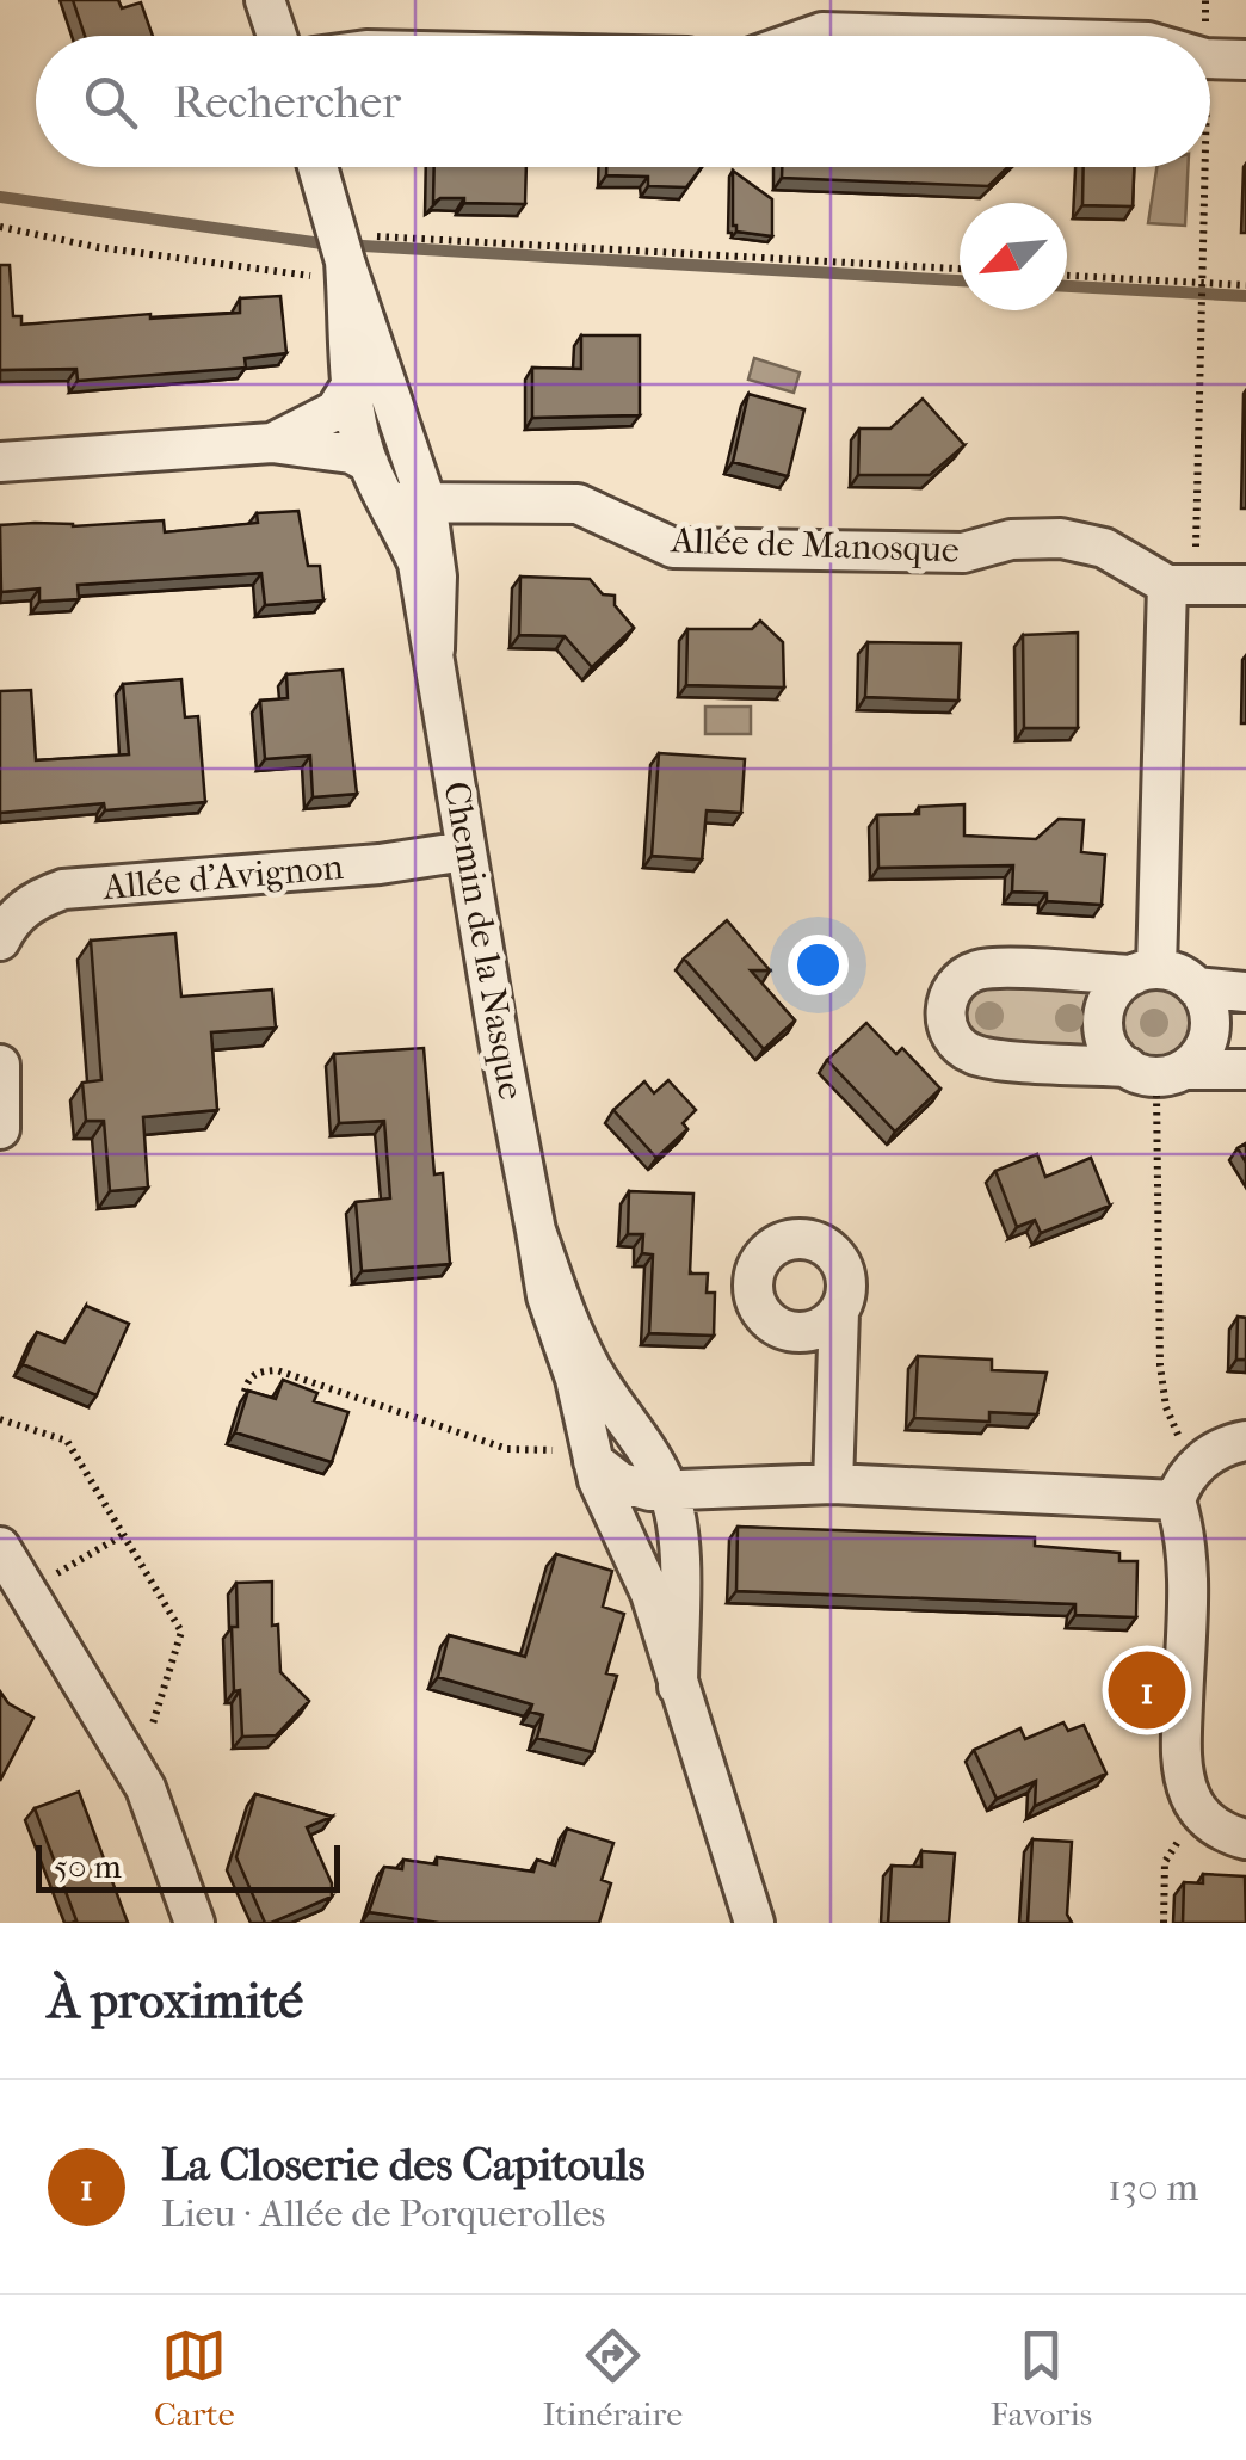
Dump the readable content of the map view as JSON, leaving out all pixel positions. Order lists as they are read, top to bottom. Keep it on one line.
{"streets":{"street":["Allée de Manosque","Allée d'Avignon","Chemin de la Nasque"]},"crossings":[["Allée de Manosque","Chemin de la Nasque"],["Allée d'Avignon","Chemin de la Nasque"]],"scale_bar":"50 m","north":"bottom left","page":{"search":"Rechercher","pins":"1","scale":"50 m","heading":"À proximité","list":[{"mark":"1","name":"La Closerie des Capitouls","note":"Lieu · Allée de Porquerolles","value":"130 m"}],"nav":["Carte","Itinéraire","Favoris"]}}
